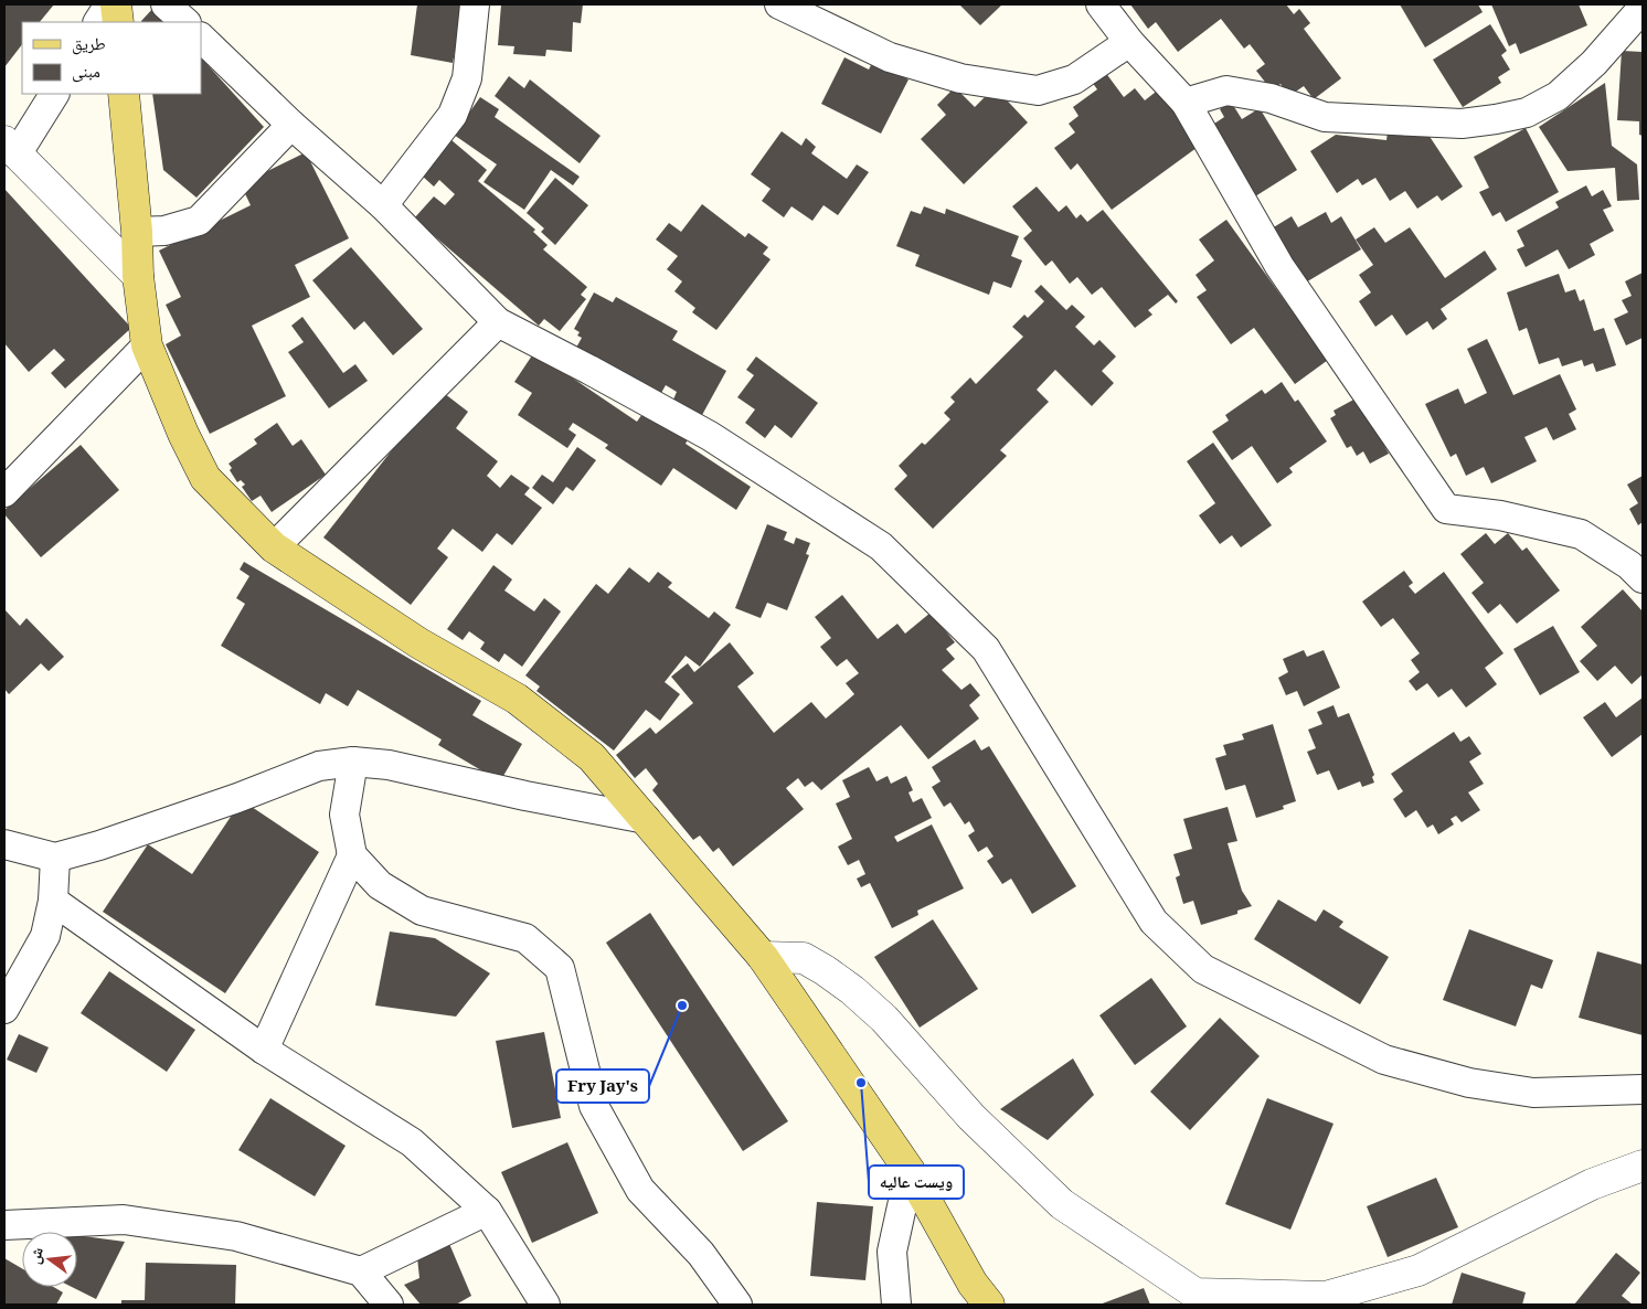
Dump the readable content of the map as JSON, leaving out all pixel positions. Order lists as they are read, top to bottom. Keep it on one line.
{"places":["Fry Jay's","ويست عاليه"],"legend":["طريق","مبنى"],"north":"left"}
